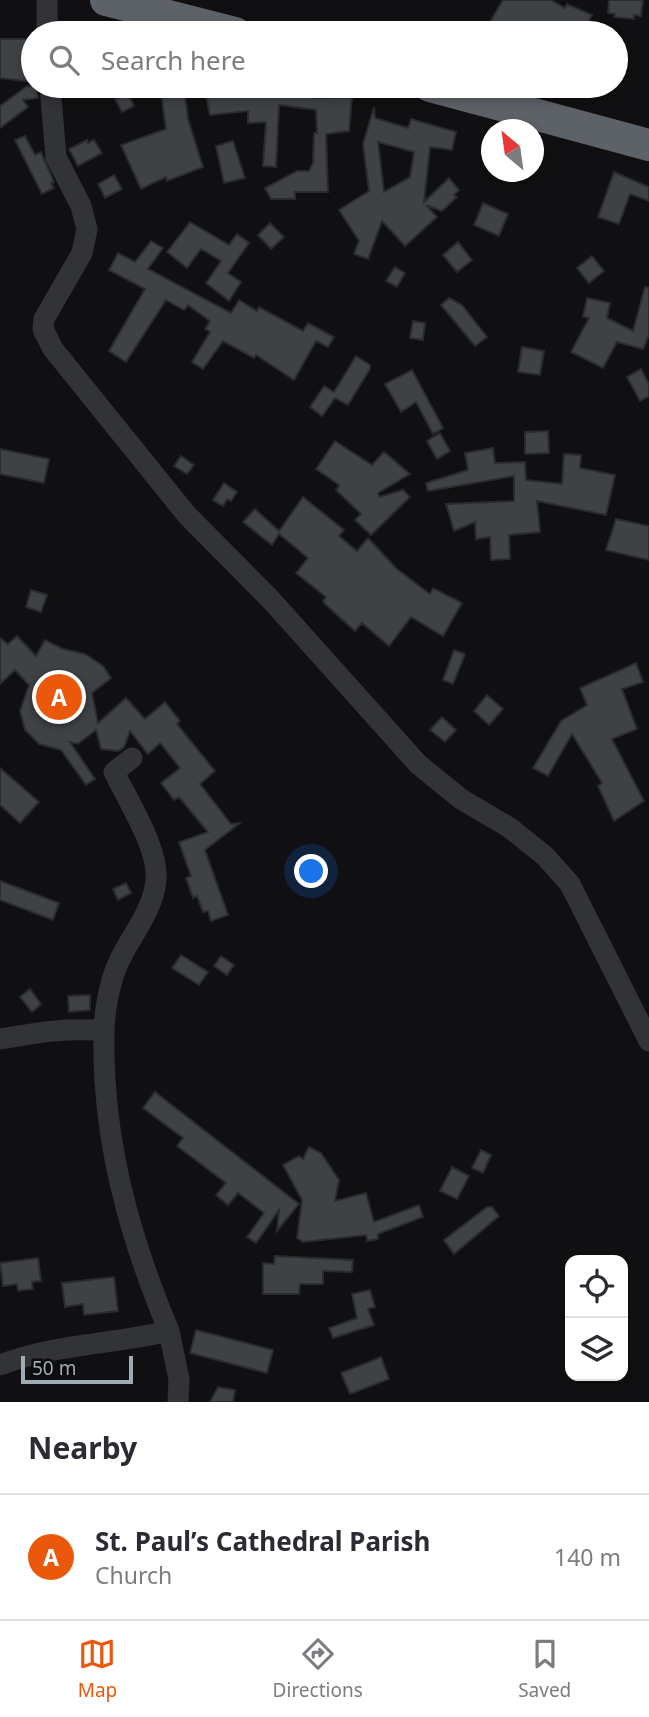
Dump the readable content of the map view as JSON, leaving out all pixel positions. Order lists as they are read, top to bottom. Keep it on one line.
{"scale_bar":"50 m","north":"top left","page":{"search":"Search here","pins":"A","scale":"50 m","heading":"Nearby","list":[{"mark":"A","name":"St. Paul’s Cathedral Parish","note":"Church","value":"140 m"}],"nav":["Map","Directions","Saved"]}}
